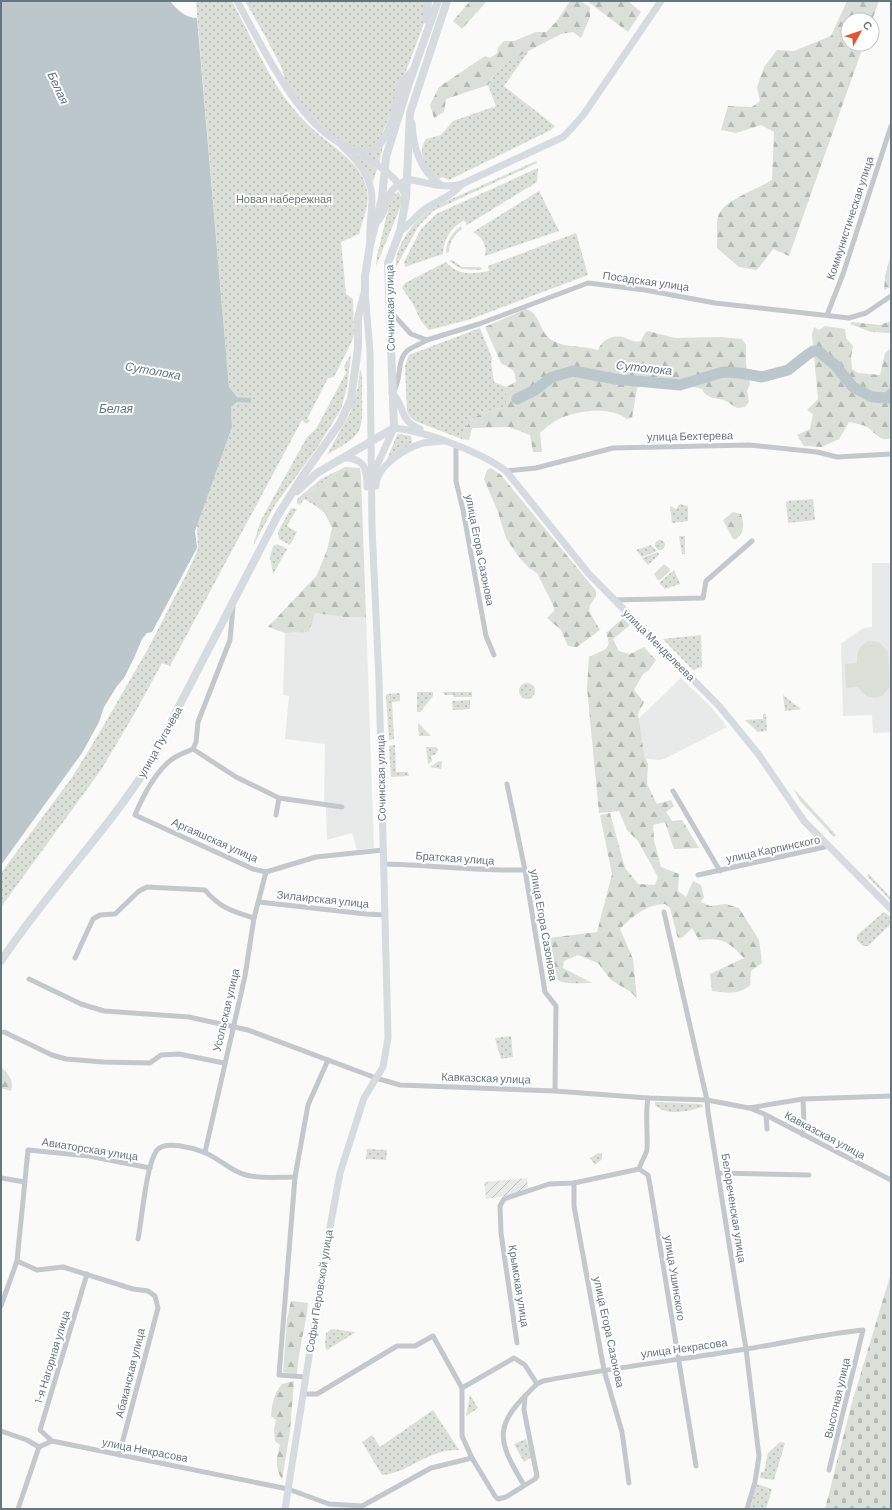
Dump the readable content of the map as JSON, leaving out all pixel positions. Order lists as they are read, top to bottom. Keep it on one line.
{"streets":{"main road":["Сочинская улица","улица Менделеева","улица Пугачёва","Софьи Перовской улица"],"street":["Коммунистическая улица","Посадская улица","улица Бехтерева","улица Егора Сазонова","Аргаяшская улица","улица Карпинского","Братская улица","Зилаирская улица","Усольская улица","Кавказская улица","Авиаторская улица","Белореченская улица","улица Ушинского","Крымская улица","улица Некрасова","1-я Нагорная улица","Абаканская улица","Высотная улица"]},"crossings":[["Коммунистическая улица","Посадская улица"],["Посадская улица","Сочинская улица"],["Сочинская улица","улица Менделеева"],["Сочинская улица","Аргаяшская улица"],["Сочинская улица","Братская улица"],["Сочинская улица","Зилаирская улица"],["Сочинская улица","Кавказская улица"],["Сочинская улица","Софьи Перовской улица"],["улица Бехтерева","улица Менделеева"],["улица Егора Сазонова","улица Менделеева"],["улица Егора Сазонова","Братская улица"],["улица Егора Сазонова","Кавказская улица"],["улица Егора Сазонова","Крымская улица"],["улица Егора Сазонова","улица Некрасова"],["улица Менделеева","улица Карпинского"],["Аргаяшская улица","Усольская улица"],["Зилаирская улица","Усольская улица"],["Усольская улица","Кавказская улица"],["Усольская улица","Авиаторская улица"],["Кавказская улица","Белореченская улица"],["Кавказская улица","Софьи Перовской улица"],["Белореченская улица","улица Некрасова"],["улица Ушинского","Крымская улица"],["улица Ушинского","улица Некрасова"],["Софьи Перовской улица","улица Некрасова"],["улица Некрасова","1-я Нагорная улица"],["улица Некрасова","Абаканская улица"],["улица Некрасова","Высотная улица"],["1-я Нагорная улица","Абаканская улица"]],"water":["Белая","Сутолока"],"parks":["Новая набережная"],"north":"top right"}
